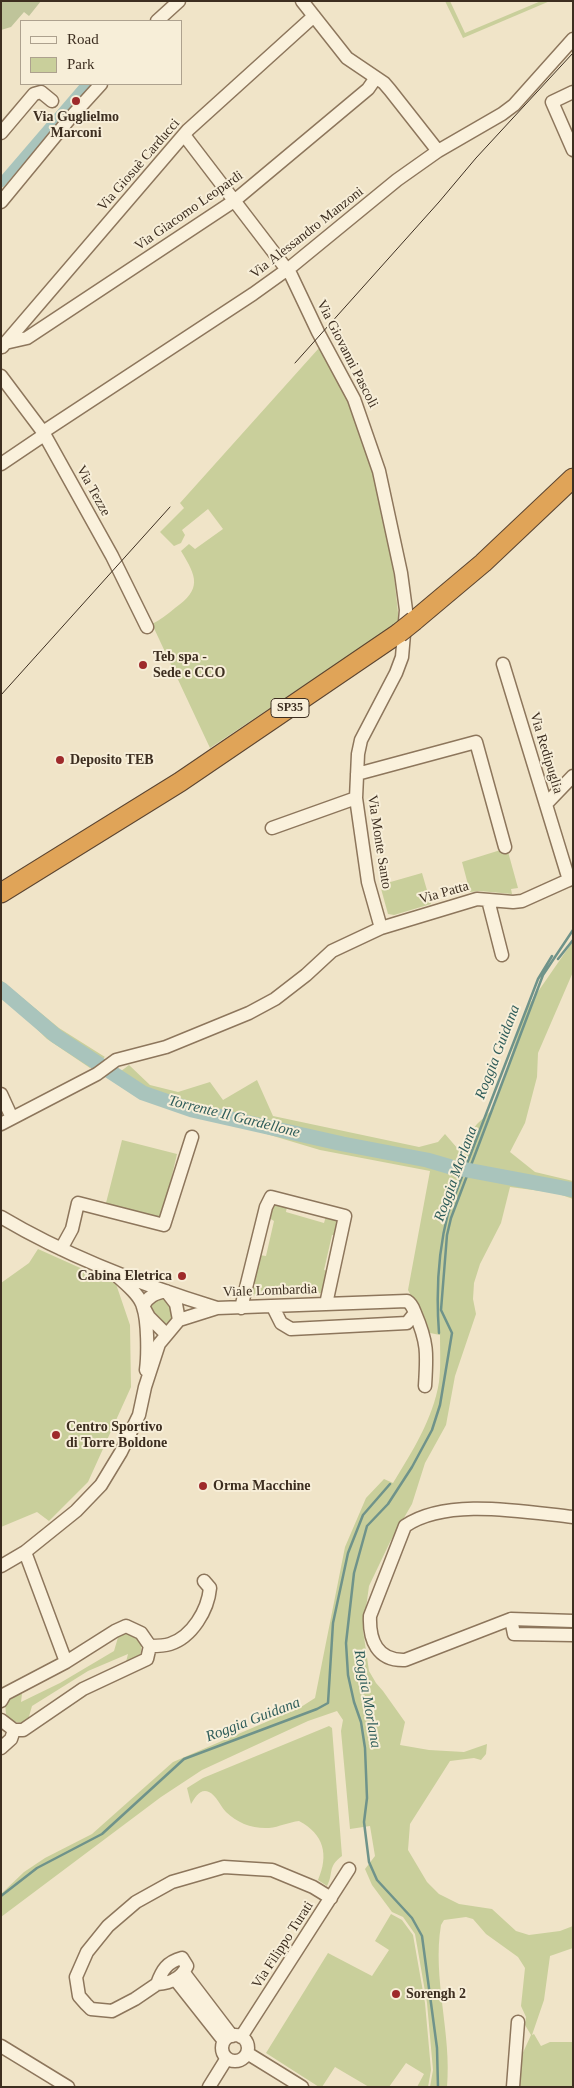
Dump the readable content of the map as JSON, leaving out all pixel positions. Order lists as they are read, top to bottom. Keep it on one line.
{"streets":{"highway":["SP35"],"street":["Via Giosuè Carducci","Via Giacomo Leopardi","Via Alessandro Manzoni","Via Giovanni Pascoli","Via Tezze","Via Redipuglia","Via Monte Santo","Via Patta","Viale Lombardia","Via Filippo Turati"]},"crossings":[["Via Giosuè Carducci","Via Giacomo Leopardi"],["Via Giosuè Carducci","Via Giovanni Pascoli"],["Via Giacomo Leopardi","Via Giovanni Pascoli"],["Via Alessandro Manzoni","Via Giovanni Pascoli"],["Via Alessandro Manzoni","Via Tezze"],["Via Giovanni Pascoli","SP35"],["Via Giovanni Pascoli","Via Monte Santo"],["SP35","Via Monte Santo"],["Via Redipuglia","Via Patta"],["Via Monte Santo","Via Patta"]],"water":["Roggia Guidana","Torrente Il Gardellone","Roggia Morlana"],"places":["Via Guglielmo Marconi","Teb spa - Sede e CCO","Deposito TEB","Cabina Eletrica","Centro Sportivo di Torre Boldone","Orma Macchine","Sorengh 2"],"legend":["Road","Park"]}
